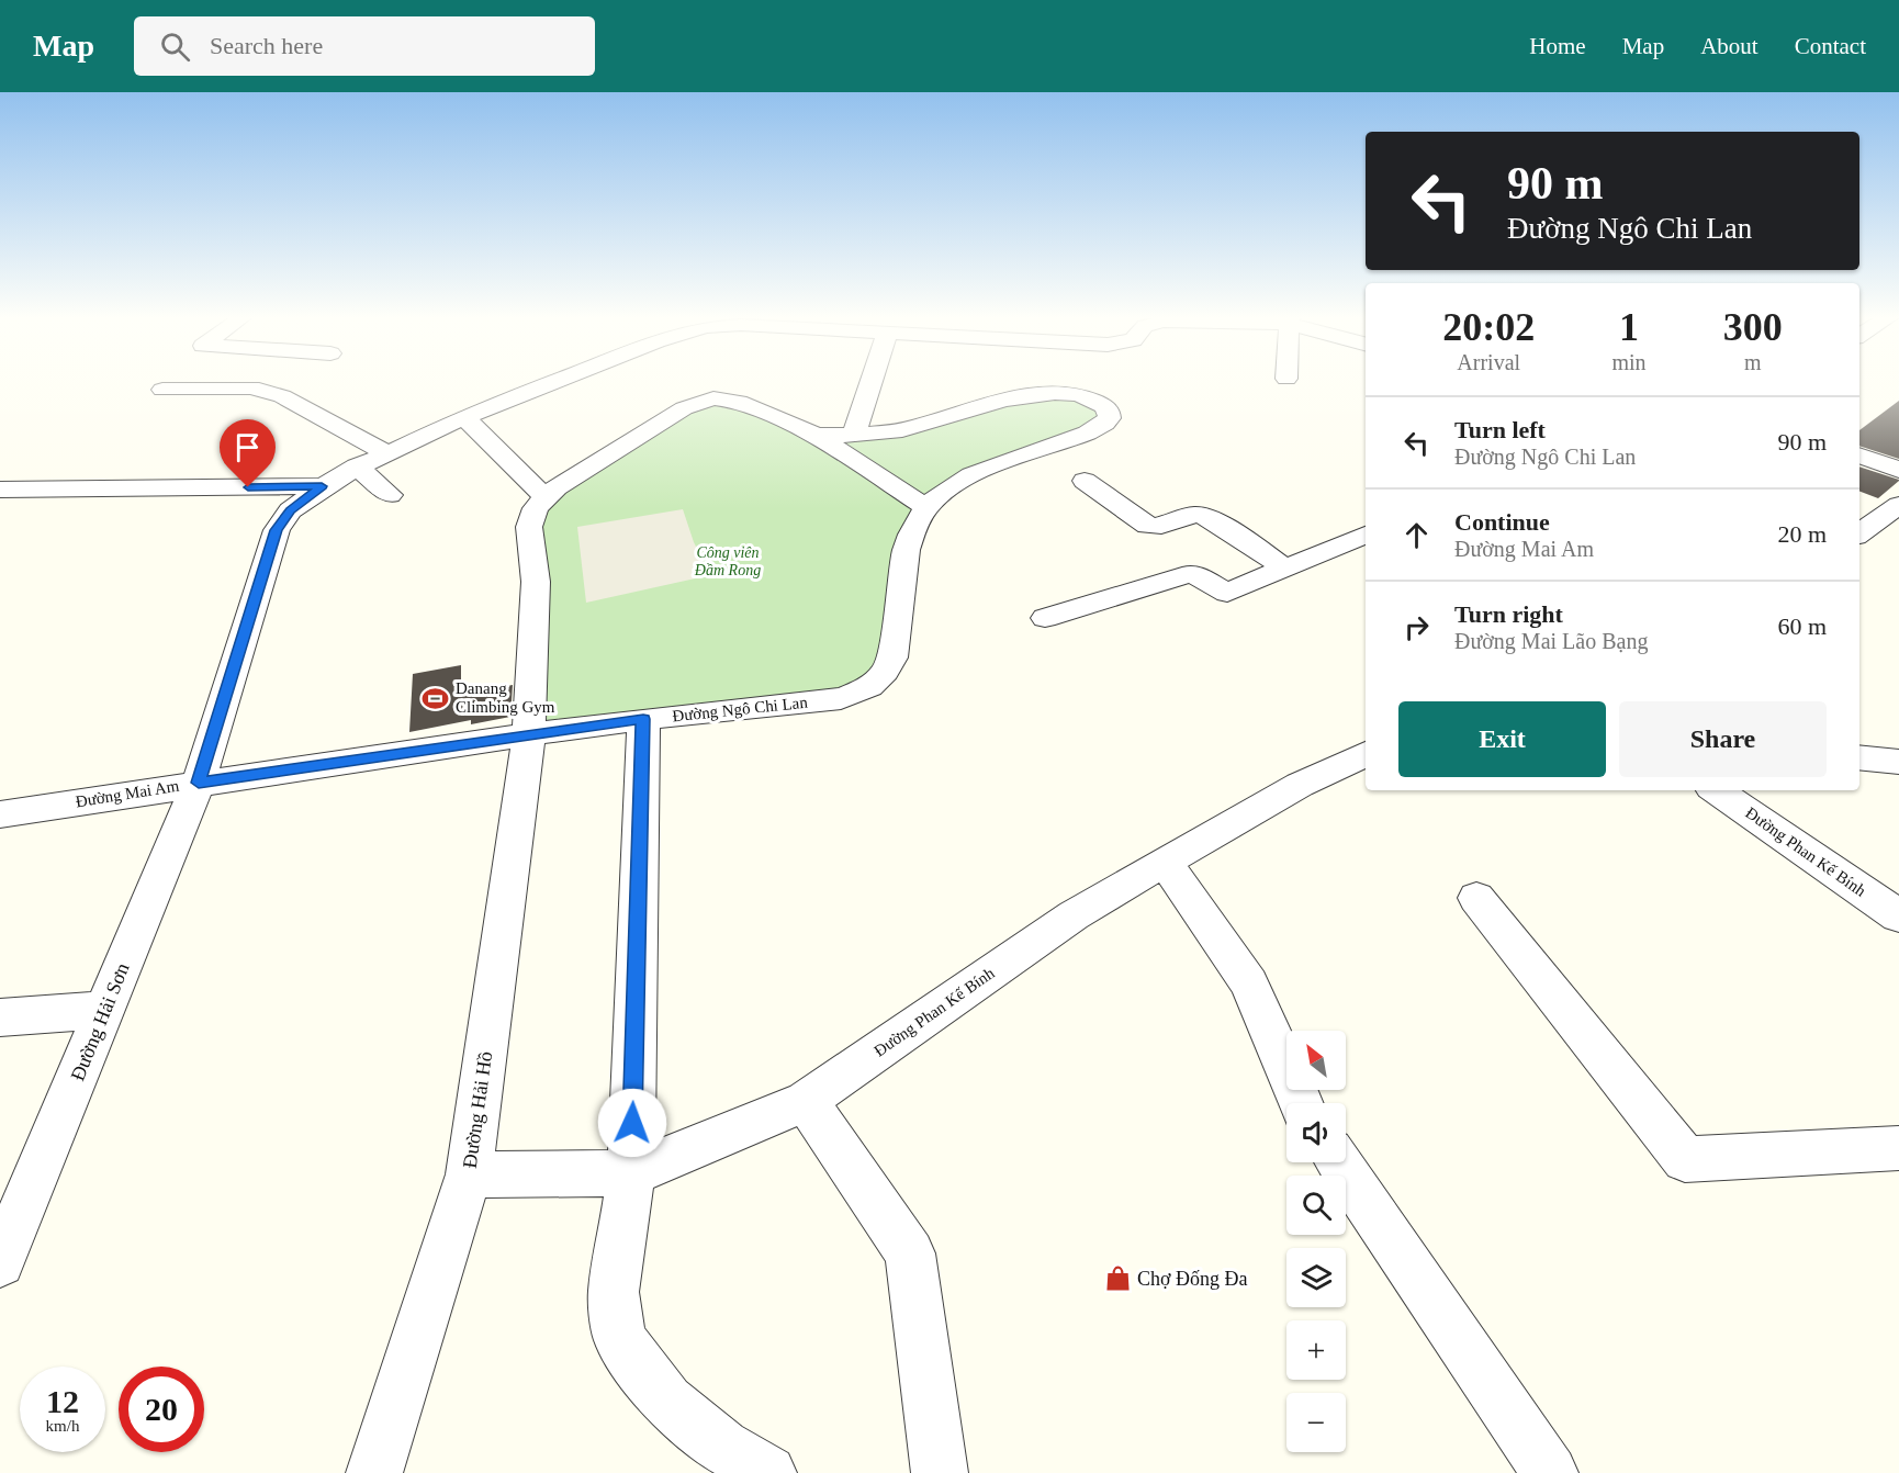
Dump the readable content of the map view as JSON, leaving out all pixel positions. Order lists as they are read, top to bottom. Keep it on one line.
{"streets":{"street":["Đường Ngô Chi Lan","Đường Mai Am","Đường Phan Kế Bính","Đường Hải Sơn","Đường Hải Hồ"]},"crossings":[["Đường Ngô Chi Lan","Đường Mai Am"],["Đường Ngô Chi Lan","Đường Hải Hồ"],["Đường Mai Am","Đường Hải Sơn"],["Đường Mai Am","Đường Hải Hồ"],["Đường Phan Kế Bính","Đường Hải Hồ"]],"parks":["Công viên Đầm Rong"],"places":{"sports":["Danang Climbing Gym"],"shop":["Chợ Đống Đa"]},"north":"top left","page":{"header":"Map","search":"Search here","nav":["Home","Map","About","Contact"],"turn":["90 m","Đường Ngô Chi Lan"],"eta":["20:02","Arrival","1","min","300","m"],"list":[{"name":"Turn left","note":"Đường Ngô Chi Lan","value":"90 m"},{"name":"Continue","note":"Đường Mai Am","value":"20 m"},{"name":"Turn right","note":"Đường Mai Lão Bạng","value":"60 m"}],"buttons":["Exit","Share"],"map_buttons":["+","−"],"speed":"12 km/h","limit":"20"}}
